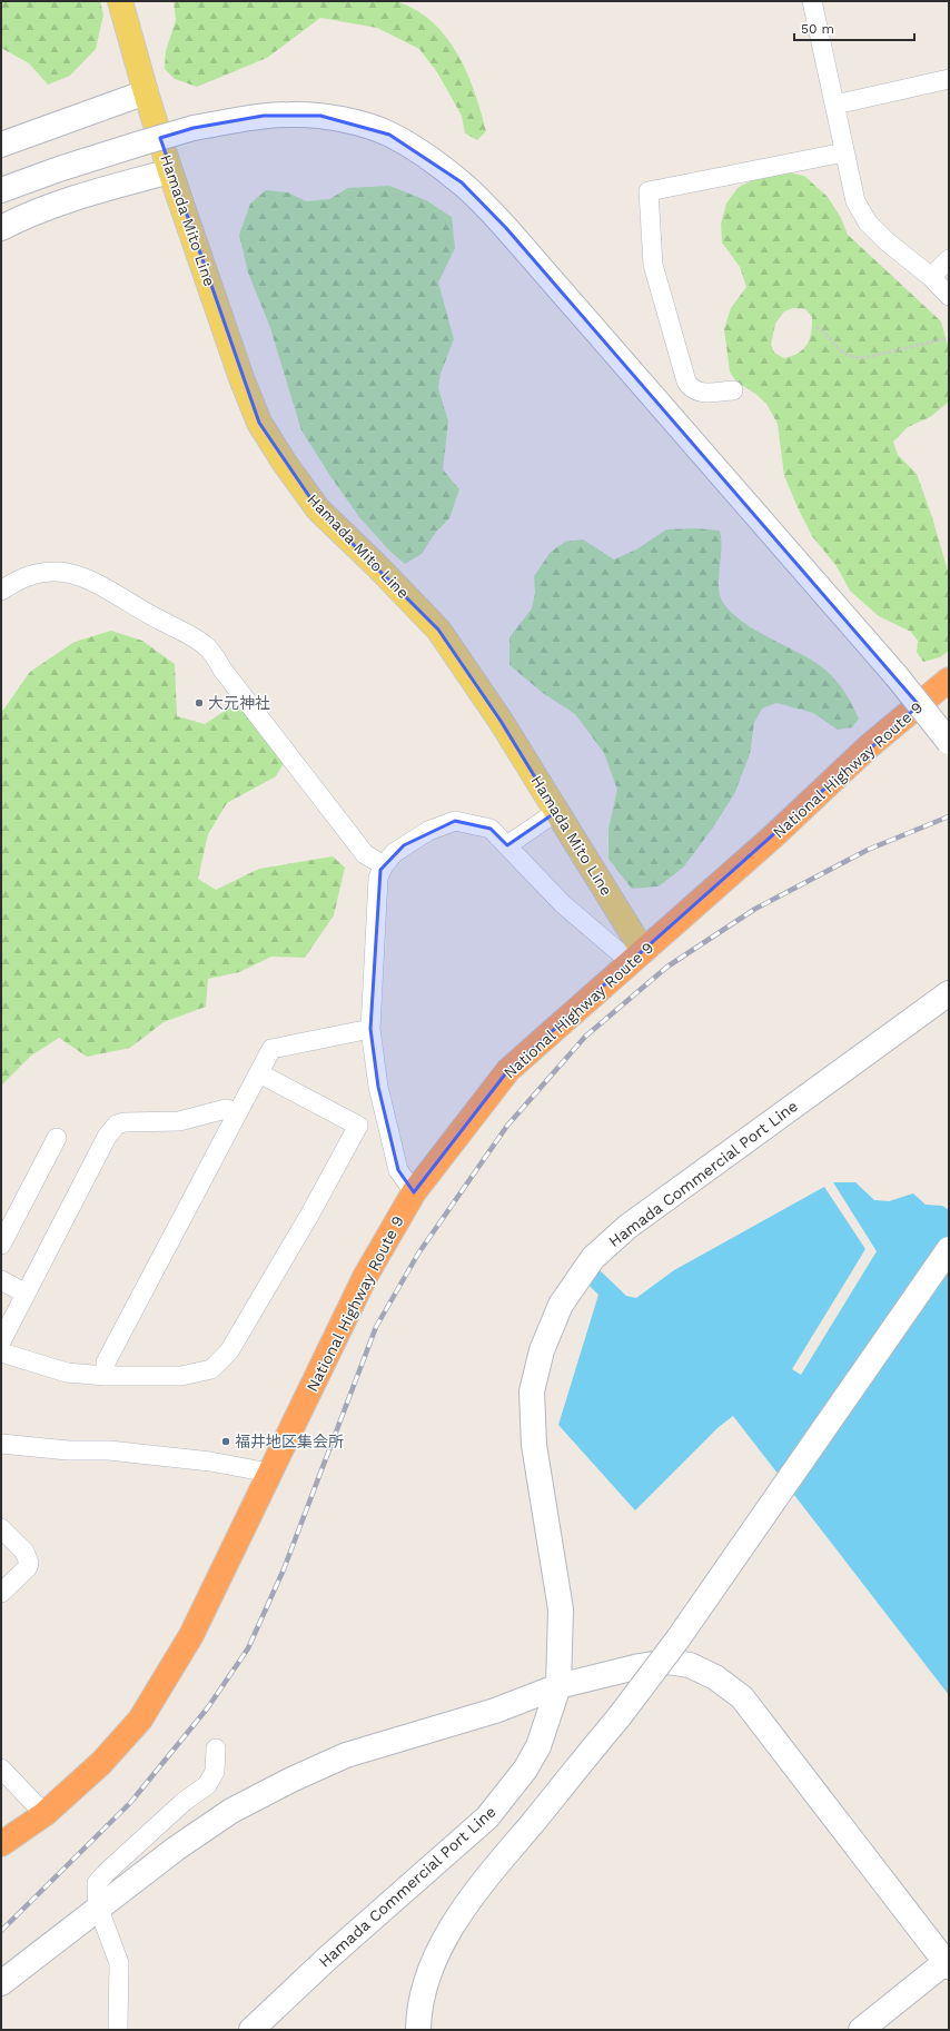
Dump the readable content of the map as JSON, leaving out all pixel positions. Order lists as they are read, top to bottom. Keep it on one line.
{"streets":{"highway":["National Highway Route 9"],"main road":["Hamada Mito Line"],"street":["Hamada Commercial Port Line"]},"crossings":[["Hamada Mito Line","National Highway Route 9"]],"places":["大元神社","福井地区集会所"],"scale_bar":"50 m"}
